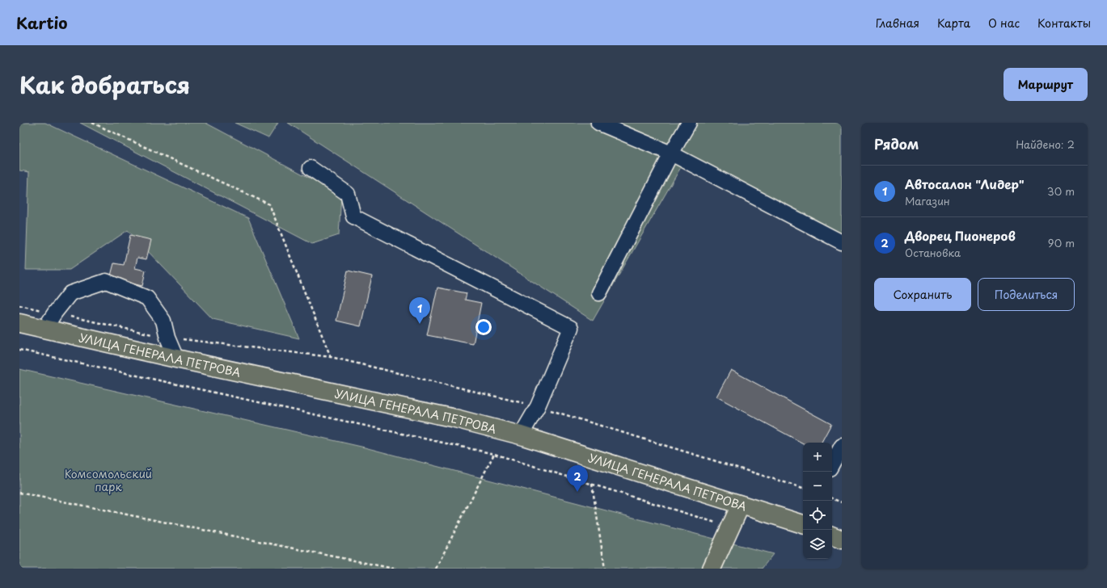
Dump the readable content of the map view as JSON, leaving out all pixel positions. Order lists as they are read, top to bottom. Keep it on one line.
{"streets":{"main road":["УЛИЦА ГЕНЕРАЛА ПЕТРОВА"]},"parks":["Комсомольский парк"],"page":{"header":"Kartio","nav":["Главная","Карта","О нас","Контакты"],"title":"Как добраться","buttons":["Маршрут",["Сохранить","Поделиться"]],"heading":["Рядом","Найдено: 2"],"list":[{"mark":"1","name":"Автосалон \"Лидер\"","note":"Магазин","value":"30 m"},{"mark":"2","name":"Дворец Пионеров","note":"Остановка","value":"90 m"}],"pins":["1","2"],"map_buttons":["+","−"]}}
